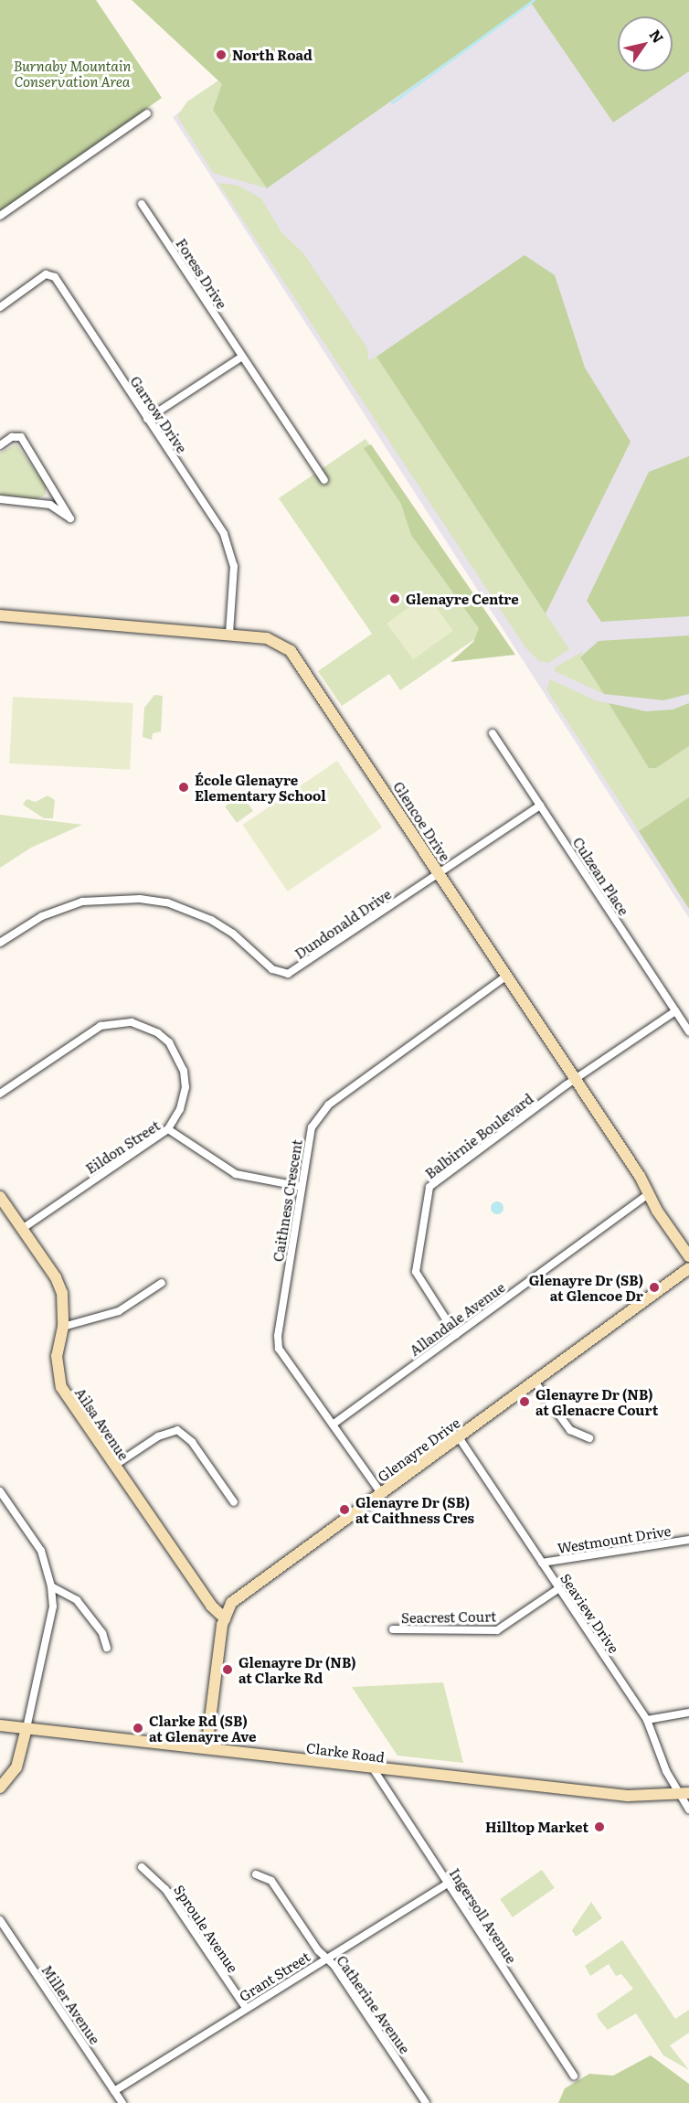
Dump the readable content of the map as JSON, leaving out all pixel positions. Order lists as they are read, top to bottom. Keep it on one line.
{"streets":{"street":["Foress Drive","Garrow Drive","Glencoe Drive","Culzean Place","Dundonald Drive","Balbirnie Boulevard","Eildon Street","Caithness Crescent","Allandale Avenue","Ailsa Avenue","Glenayre Drive","Westmount Drive","Seaview Drive","Seacrest Court","Clarke Road","Ingersoll Avenue","Sproule Avenue","Grant Street","Miller Avenue","Catherine Avenue"]},"crossings":[["Garrow Drive","Glencoe Drive"],["Glencoe Drive","Dundonald Drive"],["Glencoe Drive","Balbirnie Boulevard"],["Glencoe Drive","Caithness Crescent"],["Glencoe Drive","Allandale Avenue"],["Culzean Place","Dundonald Drive"],["Culzean Place","Balbirnie Boulevard"],["Balbirnie Boulevard","Allandale Avenue"],["Eildon Street","Caithness Crescent"],["Eildon Street","Ailsa Avenue"],["Caithness Crescent","Allandale Avenue"],["Caithness Crescent","Glenayre Drive"],["Ailsa Avenue","Glenayre Drive"],["Glenayre Drive","Seaview Drive"],["Glenayre Drive","Clarke Road"],["Westmount Drive","Seaview Drive"],["Seaview Drive","Seacrest Court"],["Seaview Drive","Clarke Road"],["Clarke Road","Ingersoll Avenue"],["Ingersoll Avenue","Grant Street"],["Sproule Avenue","Grant Street"],["Grant Street","Miller Avenue"],["Grant Street","Catherine Avenue"]],"parks":["Burnaby Mountain Conservation Area"],"places":["North Road","Glenayre Centre","École Glenayre Elementary School","Glenayre Dr (SB) at Glencoe Dr","Glenayre Dr (NB) at Glenacre Court","Glenayre Dr (SB) at Caithness Cres","Glenayre Dr (NB) at Clarke Rd","Clarke Rd (SB) at Glenayre Ave","Hilltop Market"],"north":"top right"}
